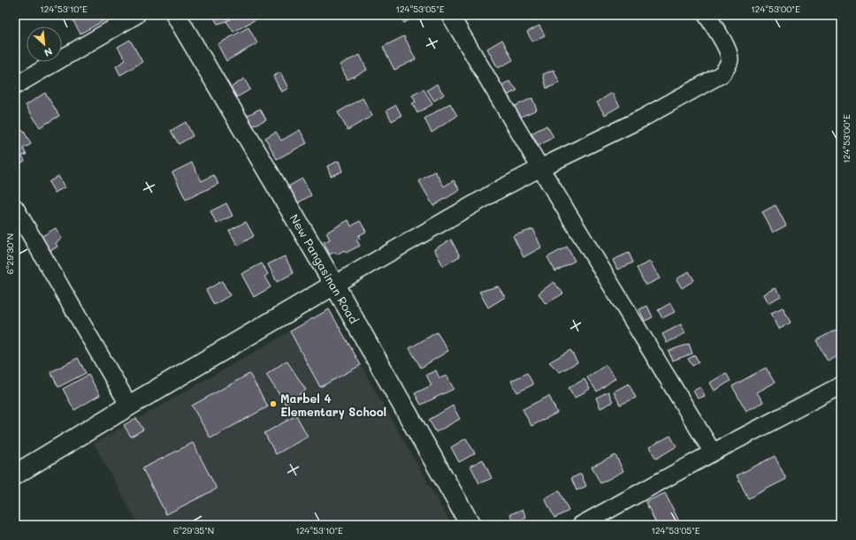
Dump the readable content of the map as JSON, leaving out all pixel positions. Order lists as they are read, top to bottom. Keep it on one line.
{"streets":{"main road":["New Pangasinan Road"]},"places":["Marbel 4 Elementary School"],"north":"bottom right","coordinates":["124°53'10\"E","124°53'05\"E","124°53'00\"E","6°29'30\"N","6°29'35\"N"]}
